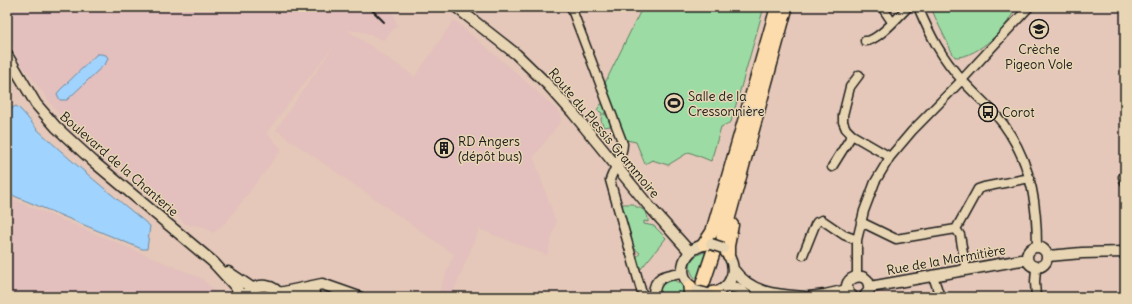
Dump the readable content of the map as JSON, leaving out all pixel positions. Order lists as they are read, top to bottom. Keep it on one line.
{"streets":{"street":["Route du Plessis Grammoire","Boulevard de la Chanterie","Rue de la Marmitière"]},"places":{"school or university":["Crèche Pigeon Vole"],"sports":["Salle de la Cressonnière"],"bus stop":["Corot"],"building":["RD Angers (dépôt bus)"]}}
